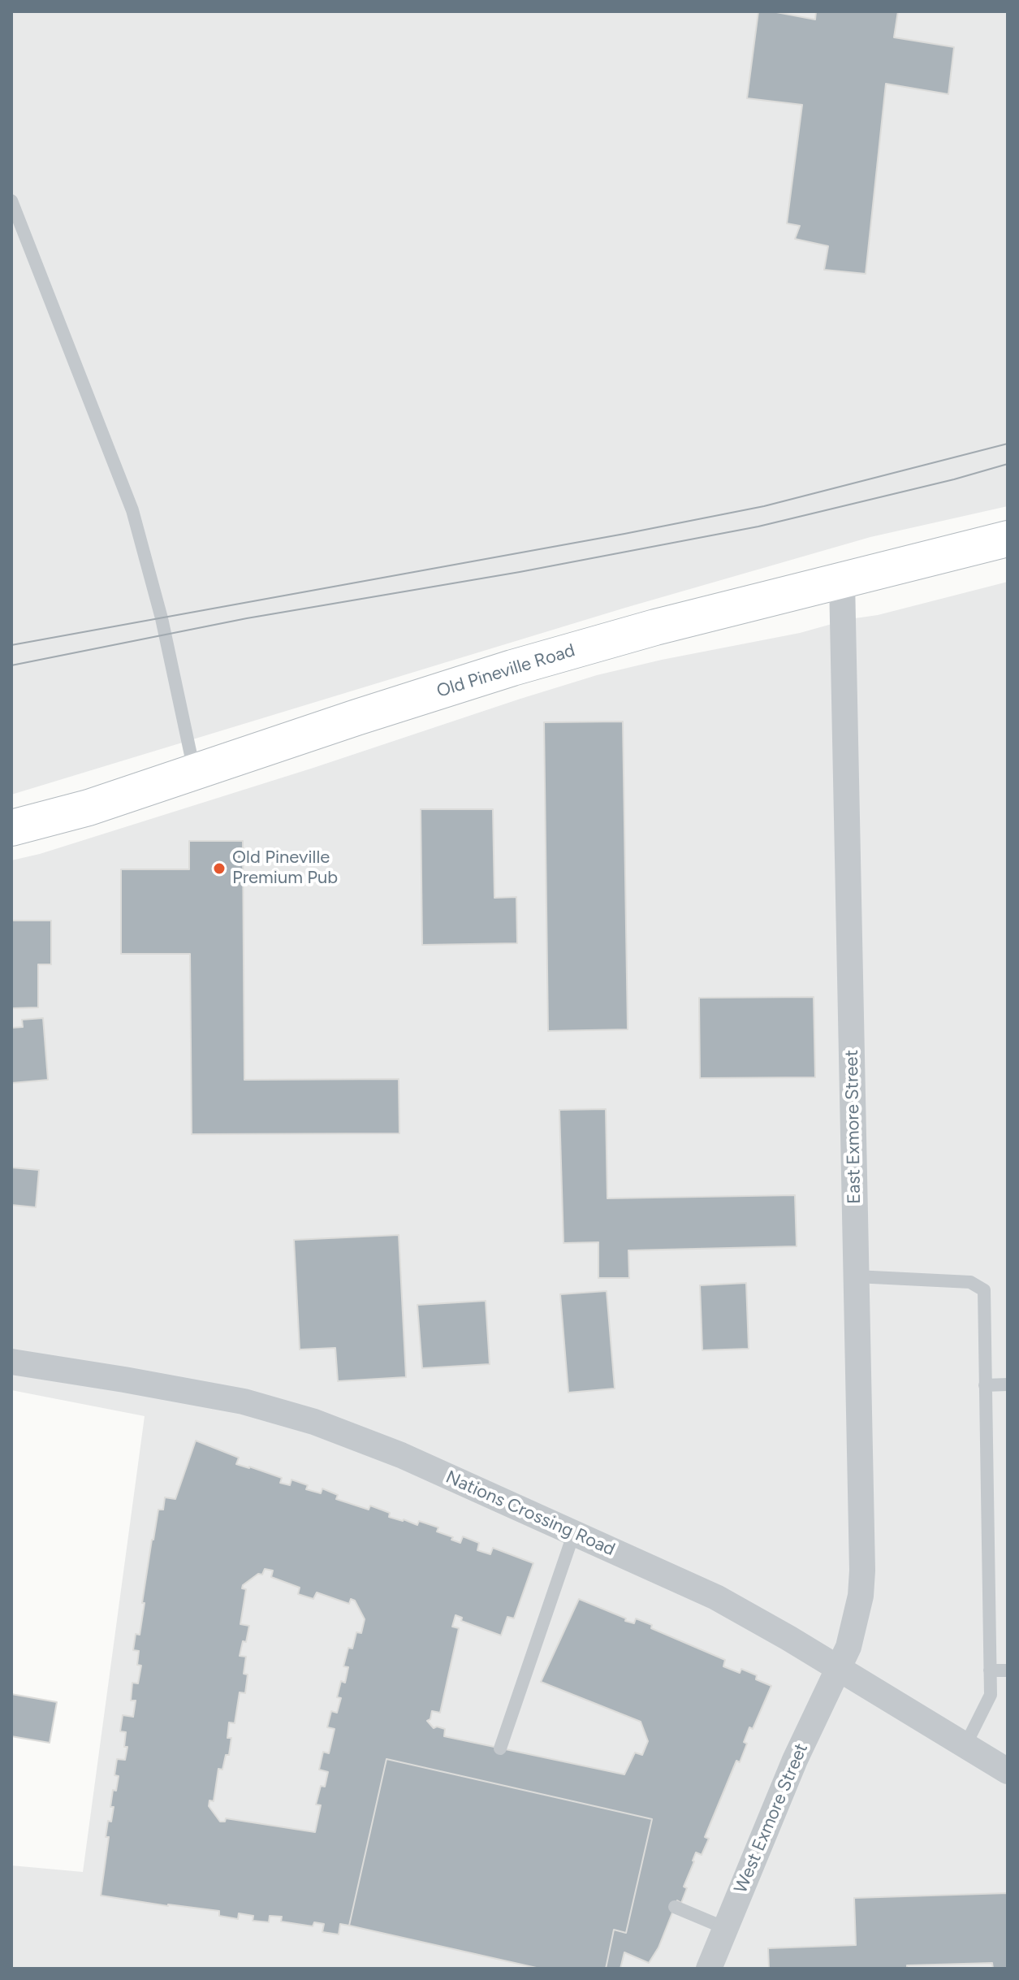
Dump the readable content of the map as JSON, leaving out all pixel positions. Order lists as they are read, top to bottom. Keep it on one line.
{"streets":{"street":["Old Pineville Road","East Exmore Street","Nations Crossing Road","West Exmore Street"]},"crossings":[["Old Pineville Road","East Exmore Street"],["East Exmore Street","Nations Crossing Road"],["East Exmore Street","West Exmore Street"],["Nations Crossing Road","West Exmore Street"]],"places":["Old Pineville Premium Pub"]}
